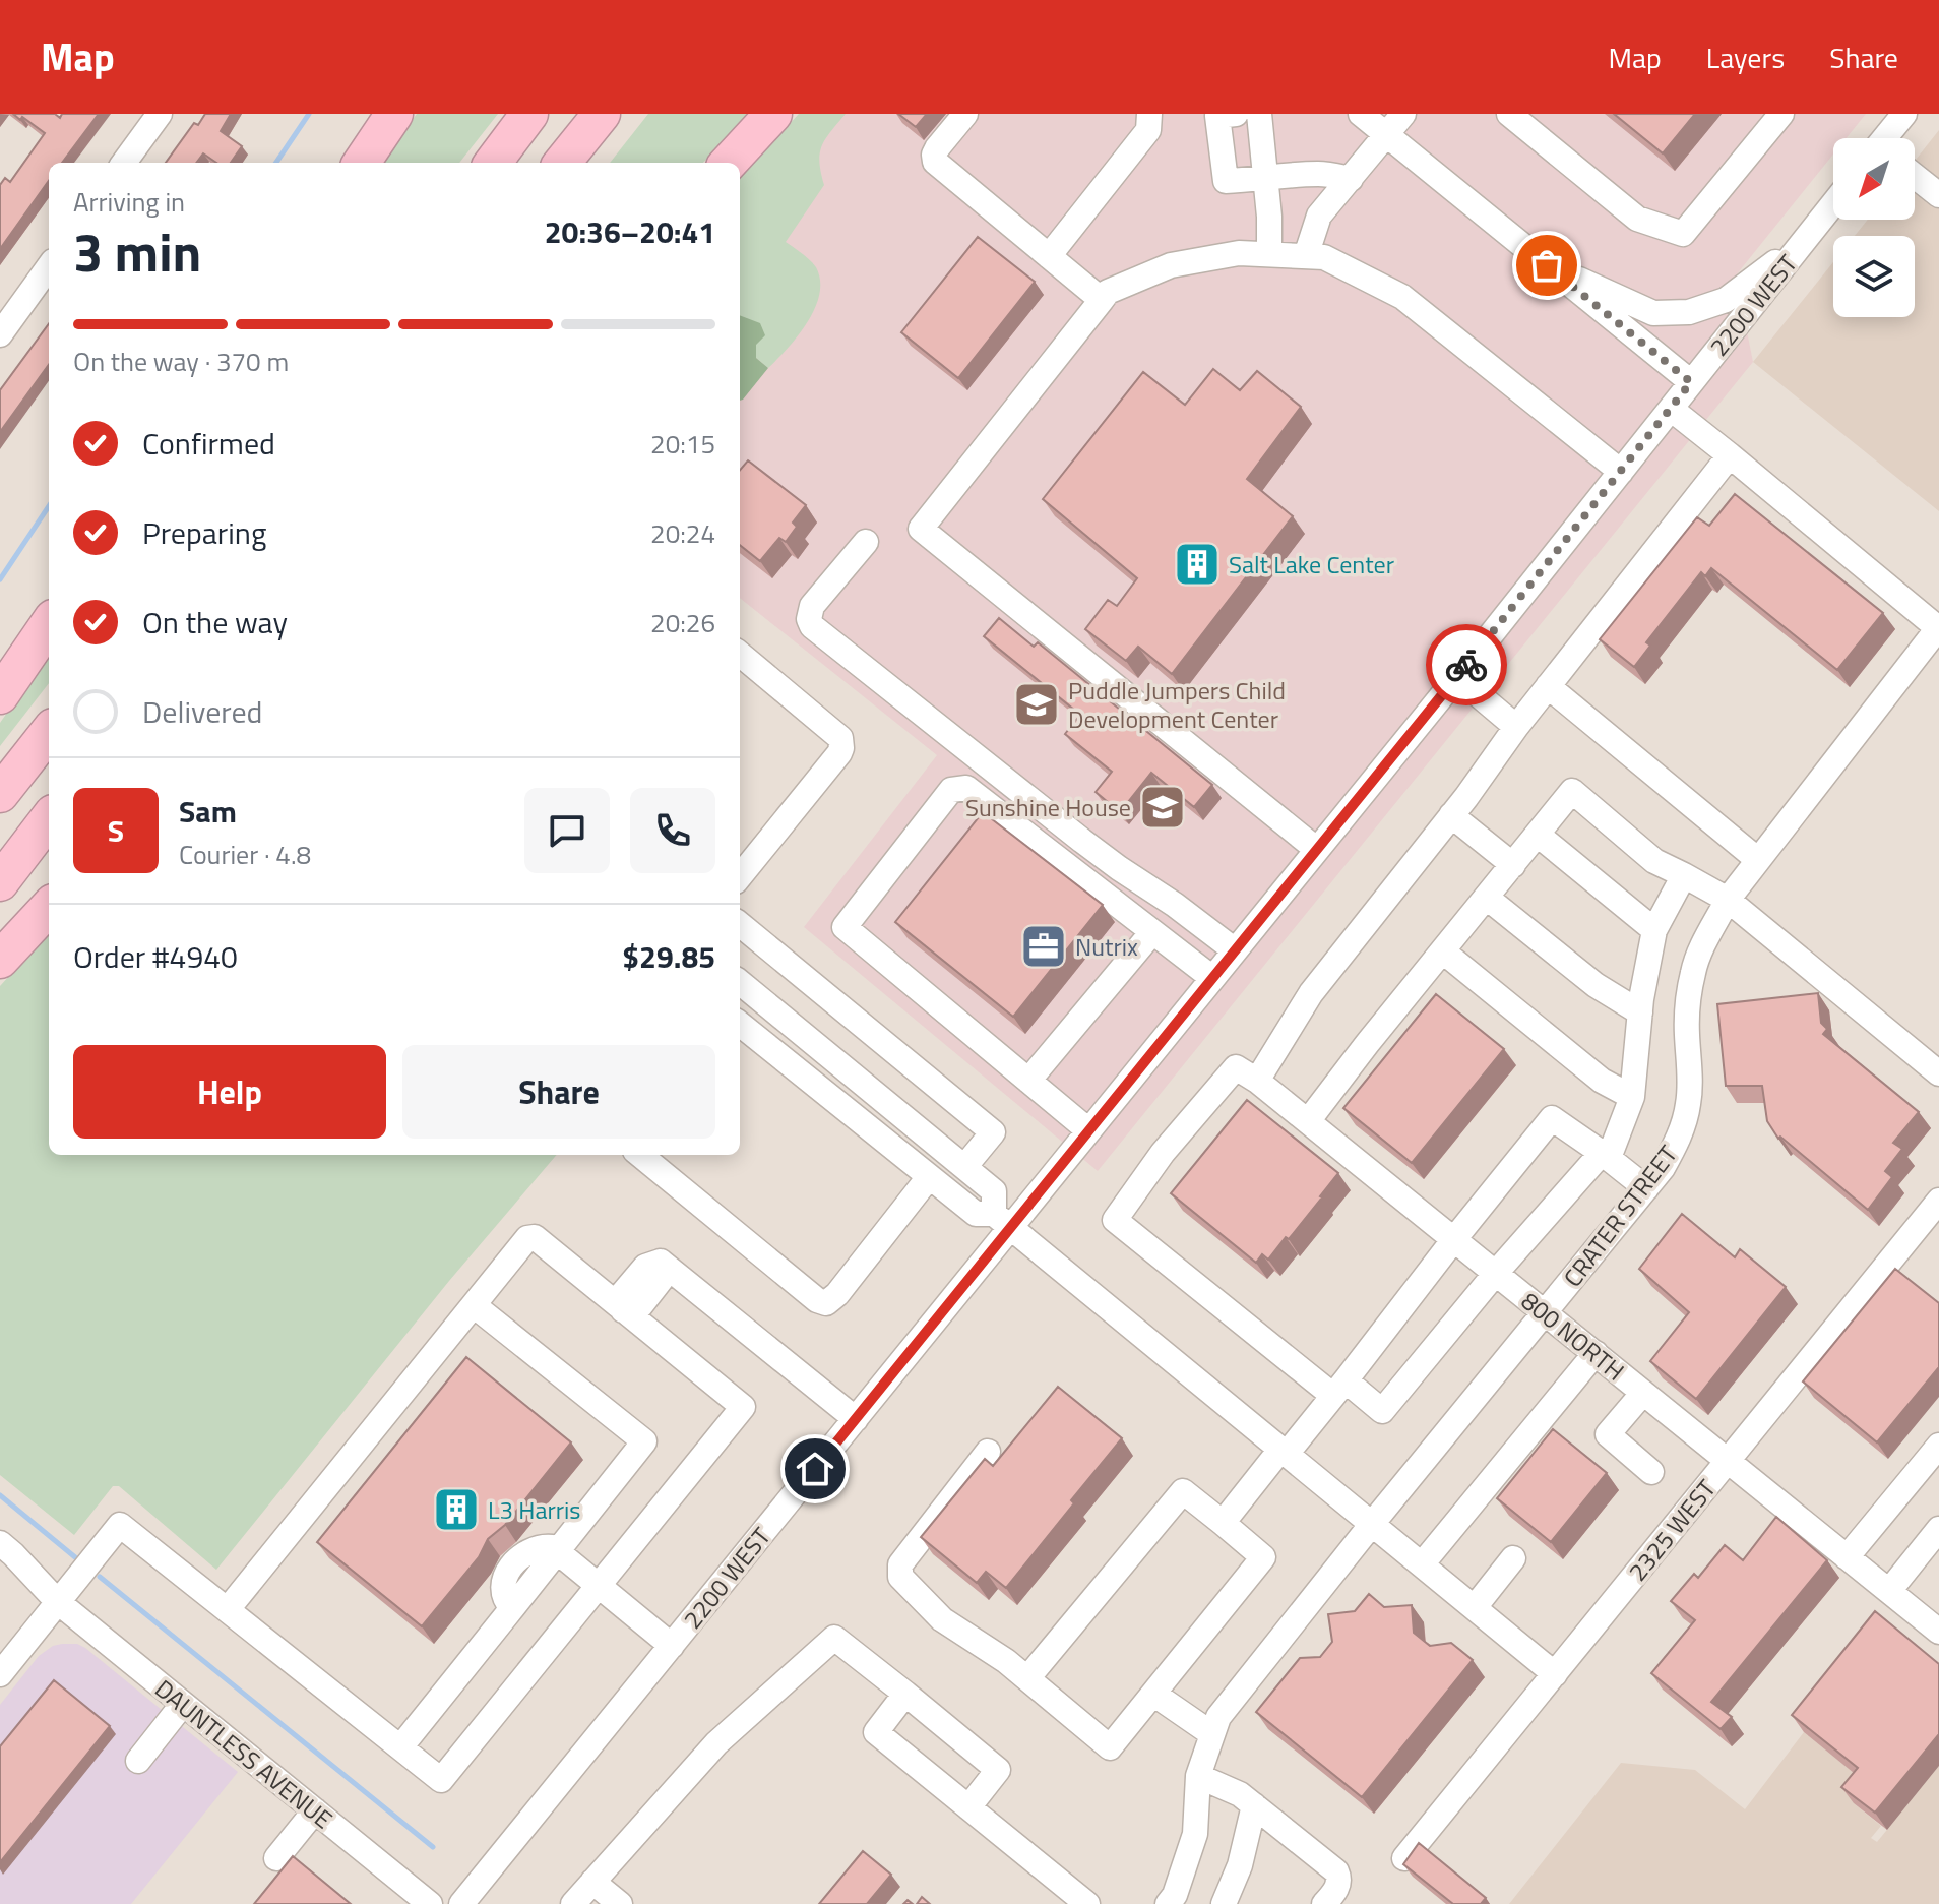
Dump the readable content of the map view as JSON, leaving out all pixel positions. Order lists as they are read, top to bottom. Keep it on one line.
{"streets":{"street":["2200 WEST","CRATER STREET","800 NORTH","2325 WEST","DAUNTLESS AVENUE"]},"crossings":[["CRATER STREET","800 NORTH"],["800 NORTH","2325 WEST"]],"places":{"building":["Salt Lake Center","L3 Harris"],"school or university":["Puddle Jumpers Child Development Center","Sunshine House"],"office":["Nutrix"]},"north":"bottom left","page":{"header":"Map","nav":["Map","Layers","Share"],"heading":["3 min","Arriving in","20:36–20:41"],"panel":["Sam","Courier · 4.8","Order #4940","$29.85"],"bar":"On the way · 370 m","list":[["Confirmed","20:15"],["Preparing","20:24"],["On the way","20:26"],"Delivered"],"round":"S","buttons":["Help","Share"]}}
